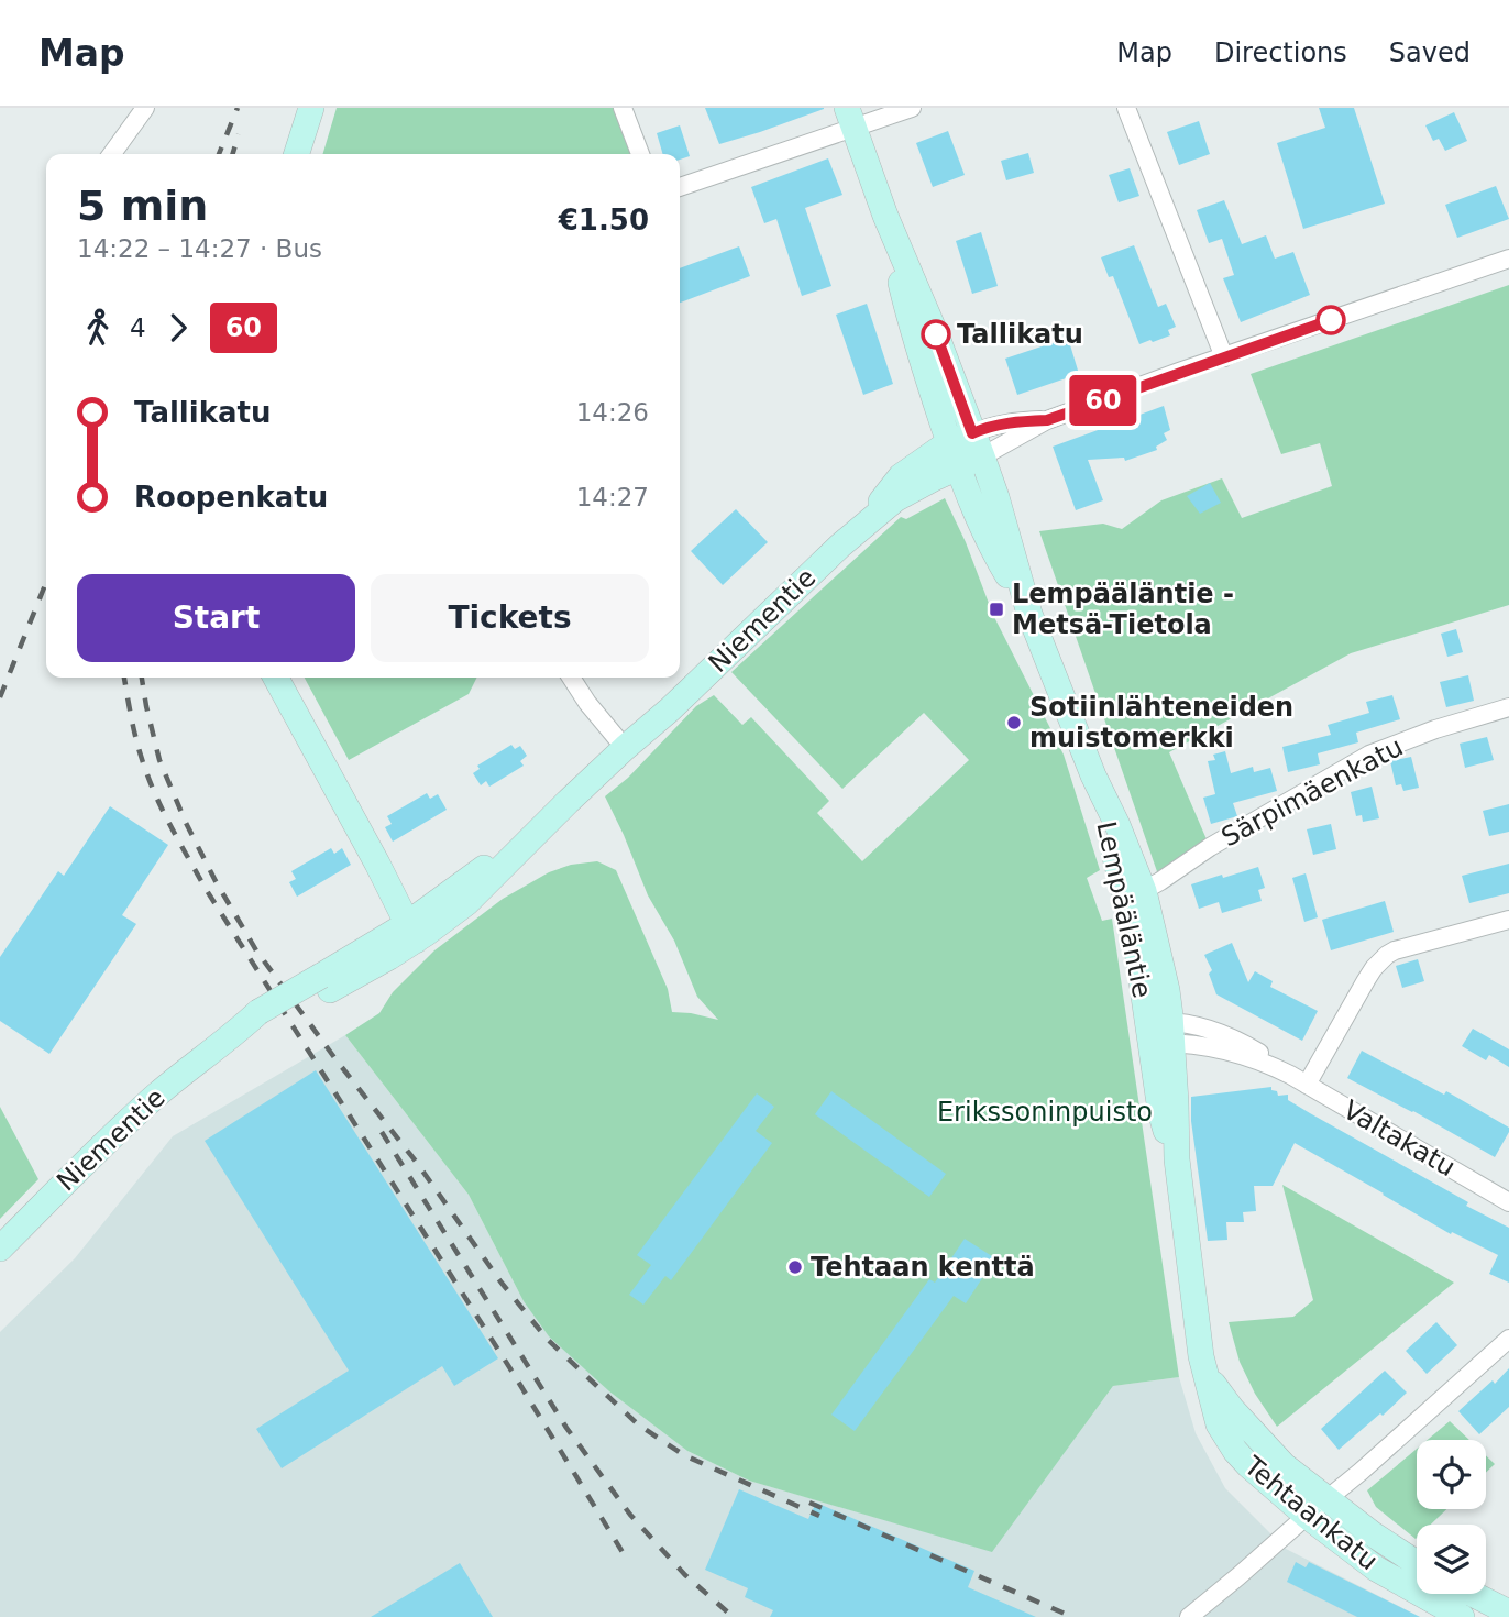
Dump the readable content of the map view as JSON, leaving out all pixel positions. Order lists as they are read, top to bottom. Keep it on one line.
{"streets":{"main road":["Niementie","Lempääläntie","Tehtaankatu"],"street":["Särpimäenkatu","Valtakatu"]},"crossings":[["Niementie","Lempääläntie"],["Särpimäenkatu","Lempääläntie"],["Lempääläntie","Valtakatu"],["Lempääläntie","Tehtaankatu"],["Valtakatu","Tehtaankatu"]],"parks":["Erikssoninpuisto"],"places":{"other":["Tallikatu","Sotiinlähteneiden muistomerkki","Tehtaan kenttä"],"transit":["Lempääläntie - Metsä-Tietola"]},"lines":["bus line 60"],"page":{"header":"Map","nav":["Map","Directions","Saved"],"on_map":"60","heading":["5 min","14:22 – 14:27 · Bus","€1.50"],"legs":["4","60"],"list":[{"name":"Tallikatu","value":"14:26"},{"name":"Roopenkatu","value":"14:27"}],"buttons":["Start","Tickets"]}}
